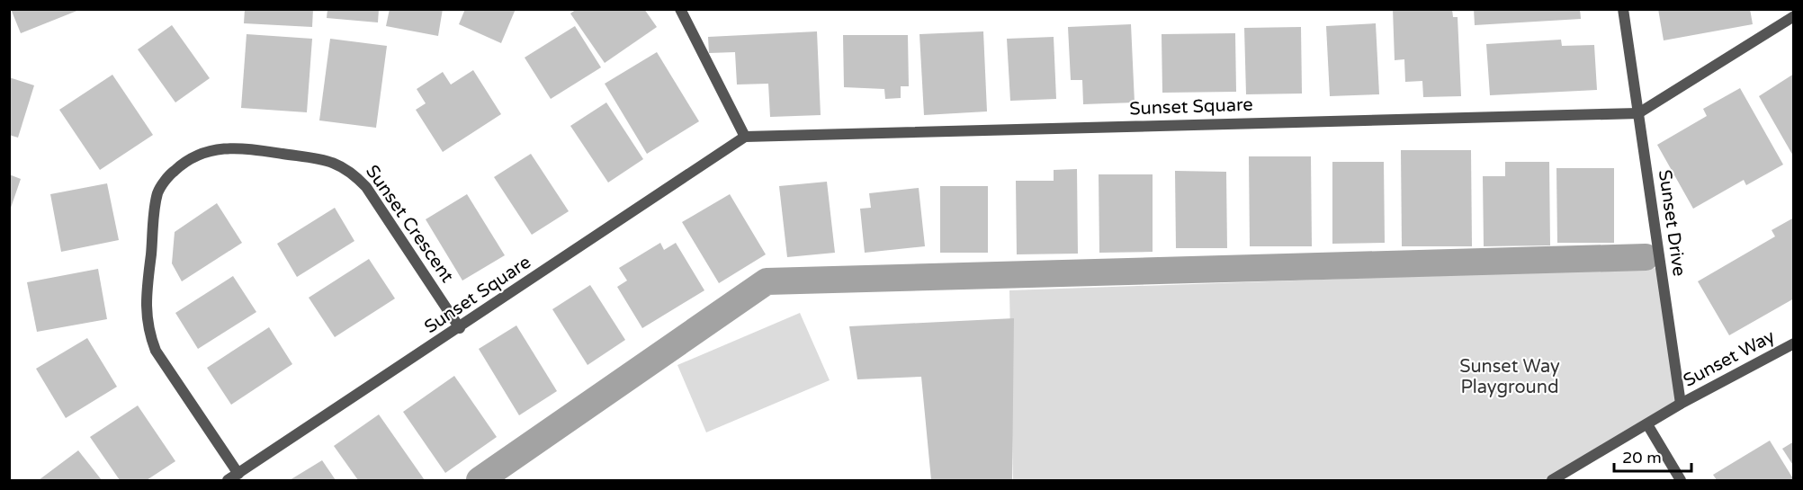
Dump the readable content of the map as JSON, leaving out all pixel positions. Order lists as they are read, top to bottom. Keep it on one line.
{"streets":{"street":["Sunset Square","Sunset Drive","Sunset Crescent","Sunset Way"]},"crossings":[["Sunset Square","Sunset Drive"],["Sunset Square","Sunset Crescent"],["Sunset Drive","Sunset Way"]],"parks":["Sunset Way Playground"],"scale_bar":"20 m"}
